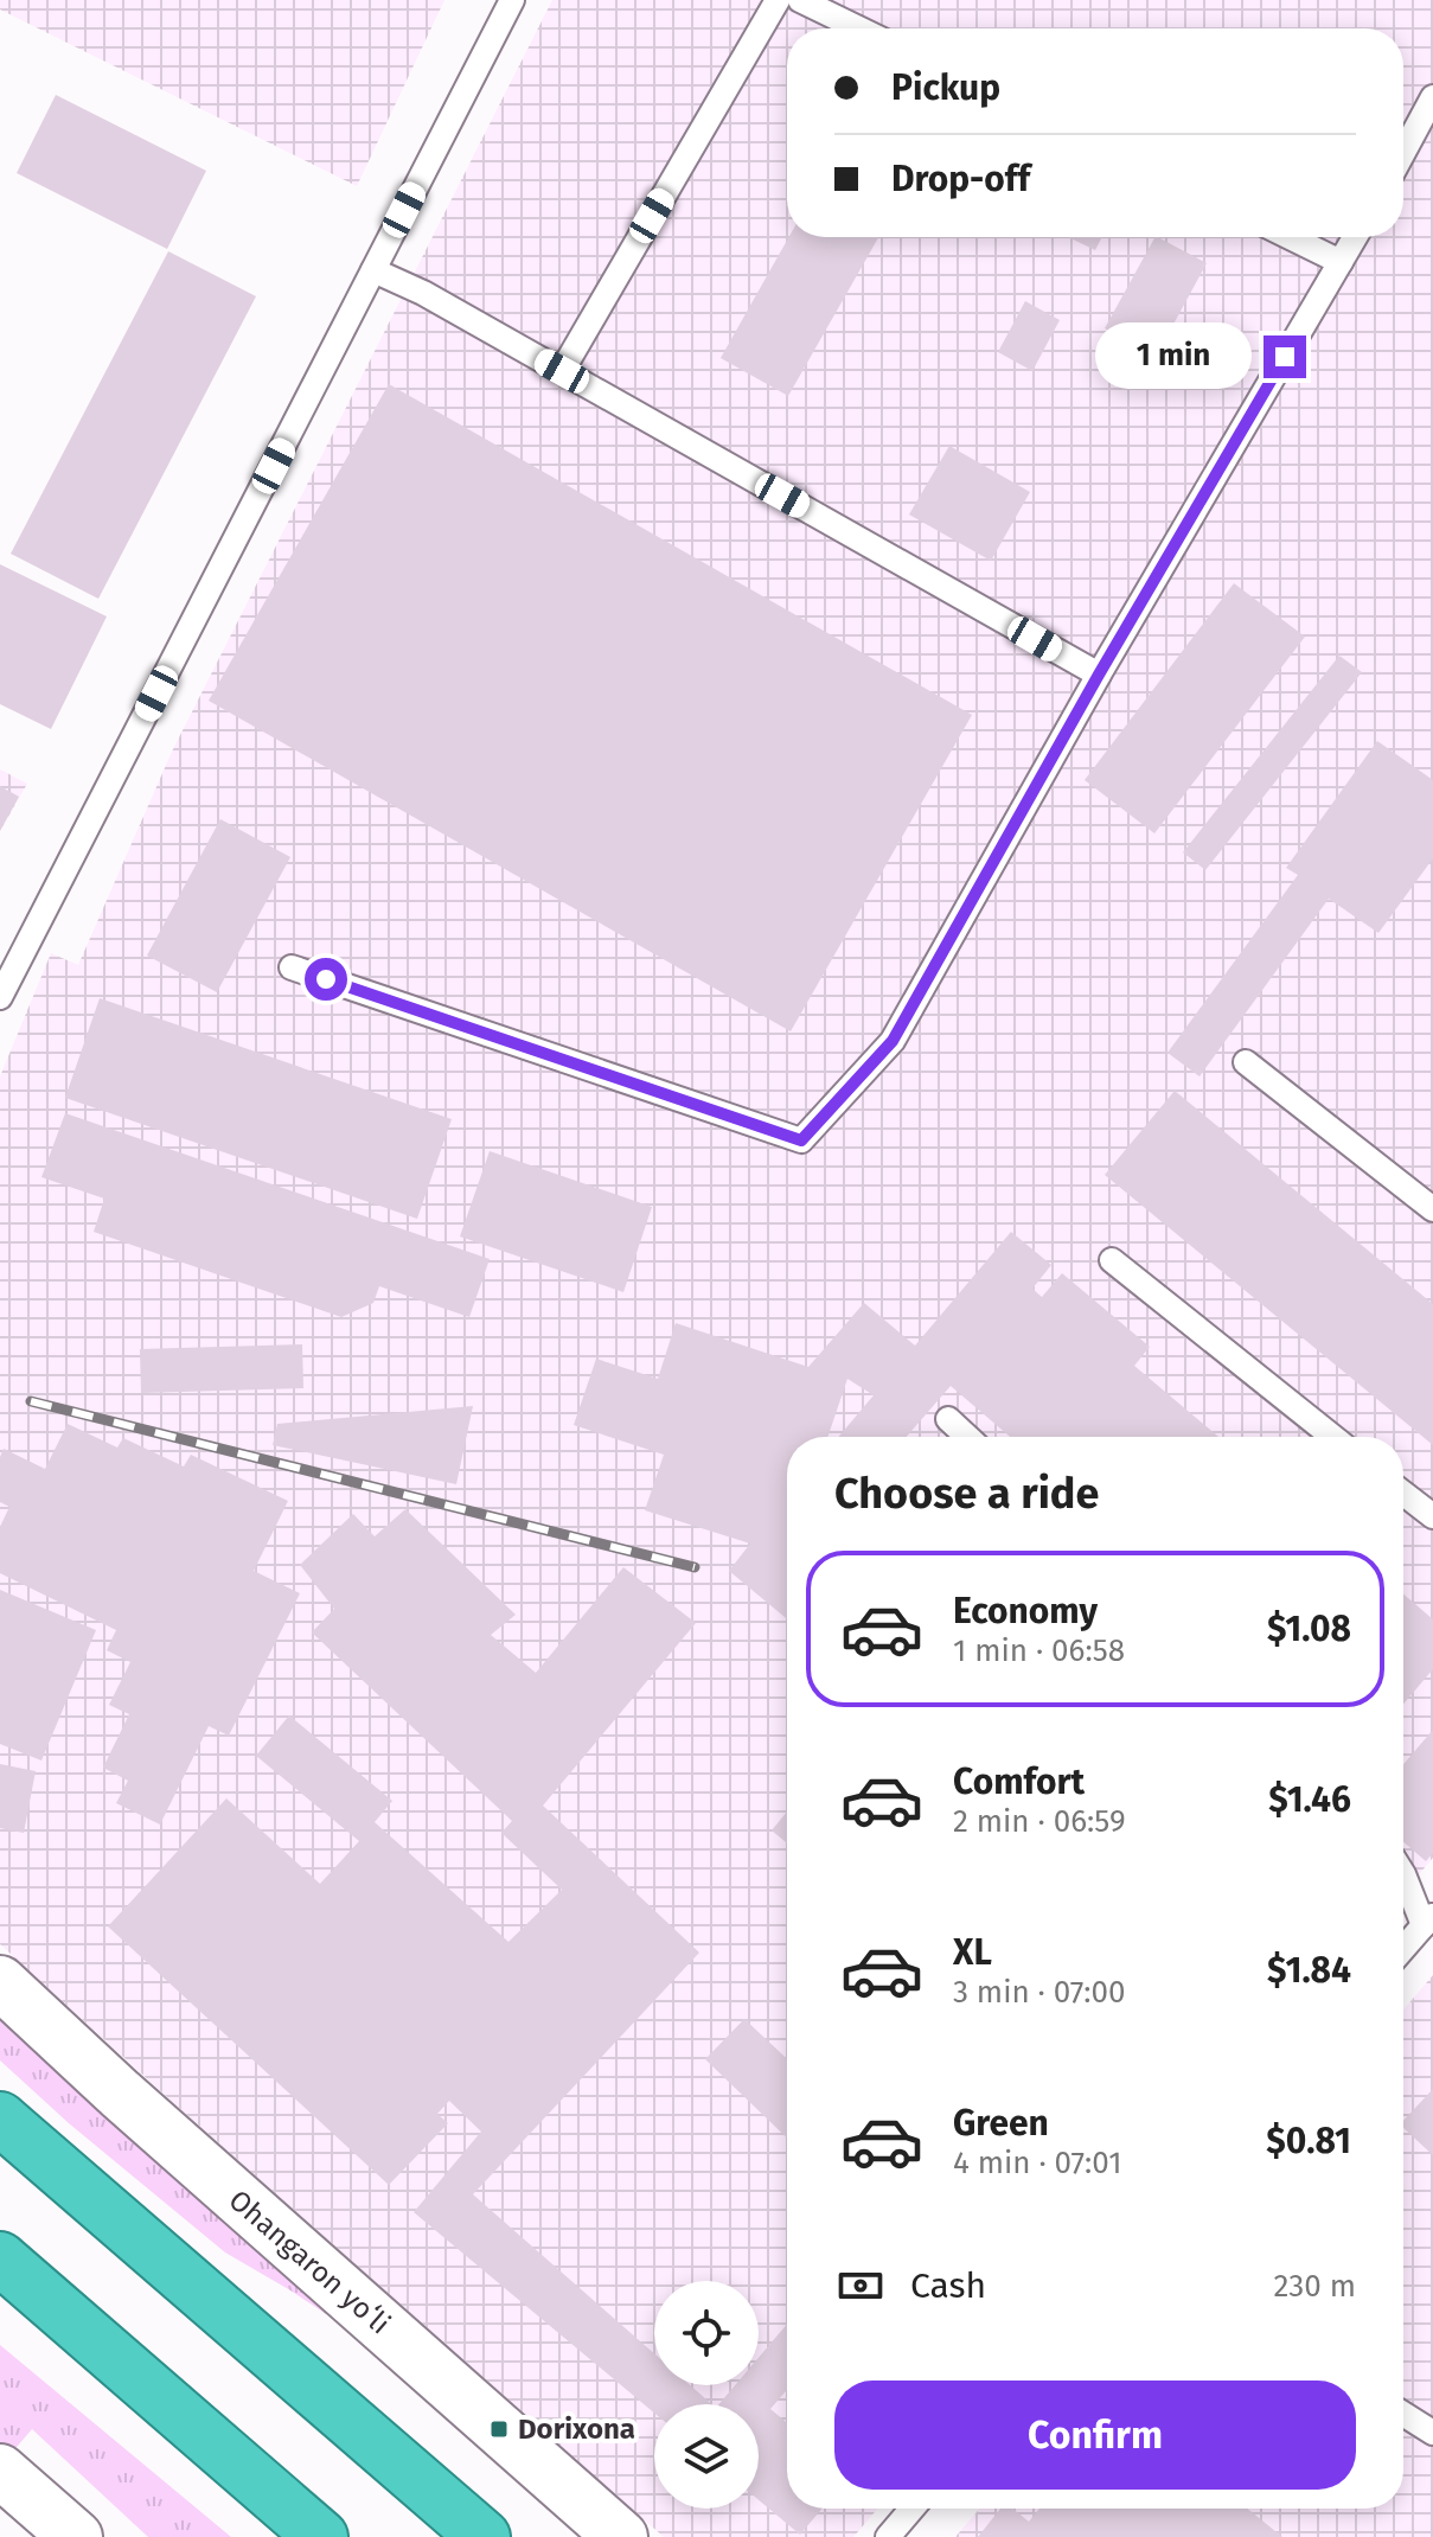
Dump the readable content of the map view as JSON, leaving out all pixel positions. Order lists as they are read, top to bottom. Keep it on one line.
{"streets":{"main road":["Ohangaron yoʻli"]},"places":{"transit":["Dorixona"]},"page":{"banner":["Pickup","Drop-off"],"bubble":"1 min","heading":"Choose a ride","list":[{"name":"Economy","note":"1 min · 06:58","value":"$1.08"},{"name":"Comfort","note":"2 min · 06:59","value":"$1.46"},{"name":"XL","note":"3 min · 07:00","value":"$1.84"},{"name":"Green","note":"4 min · 07:01","value":"$0.81"}],"pay":["Cash","230 m"],"buttons":"Confirm"}}
